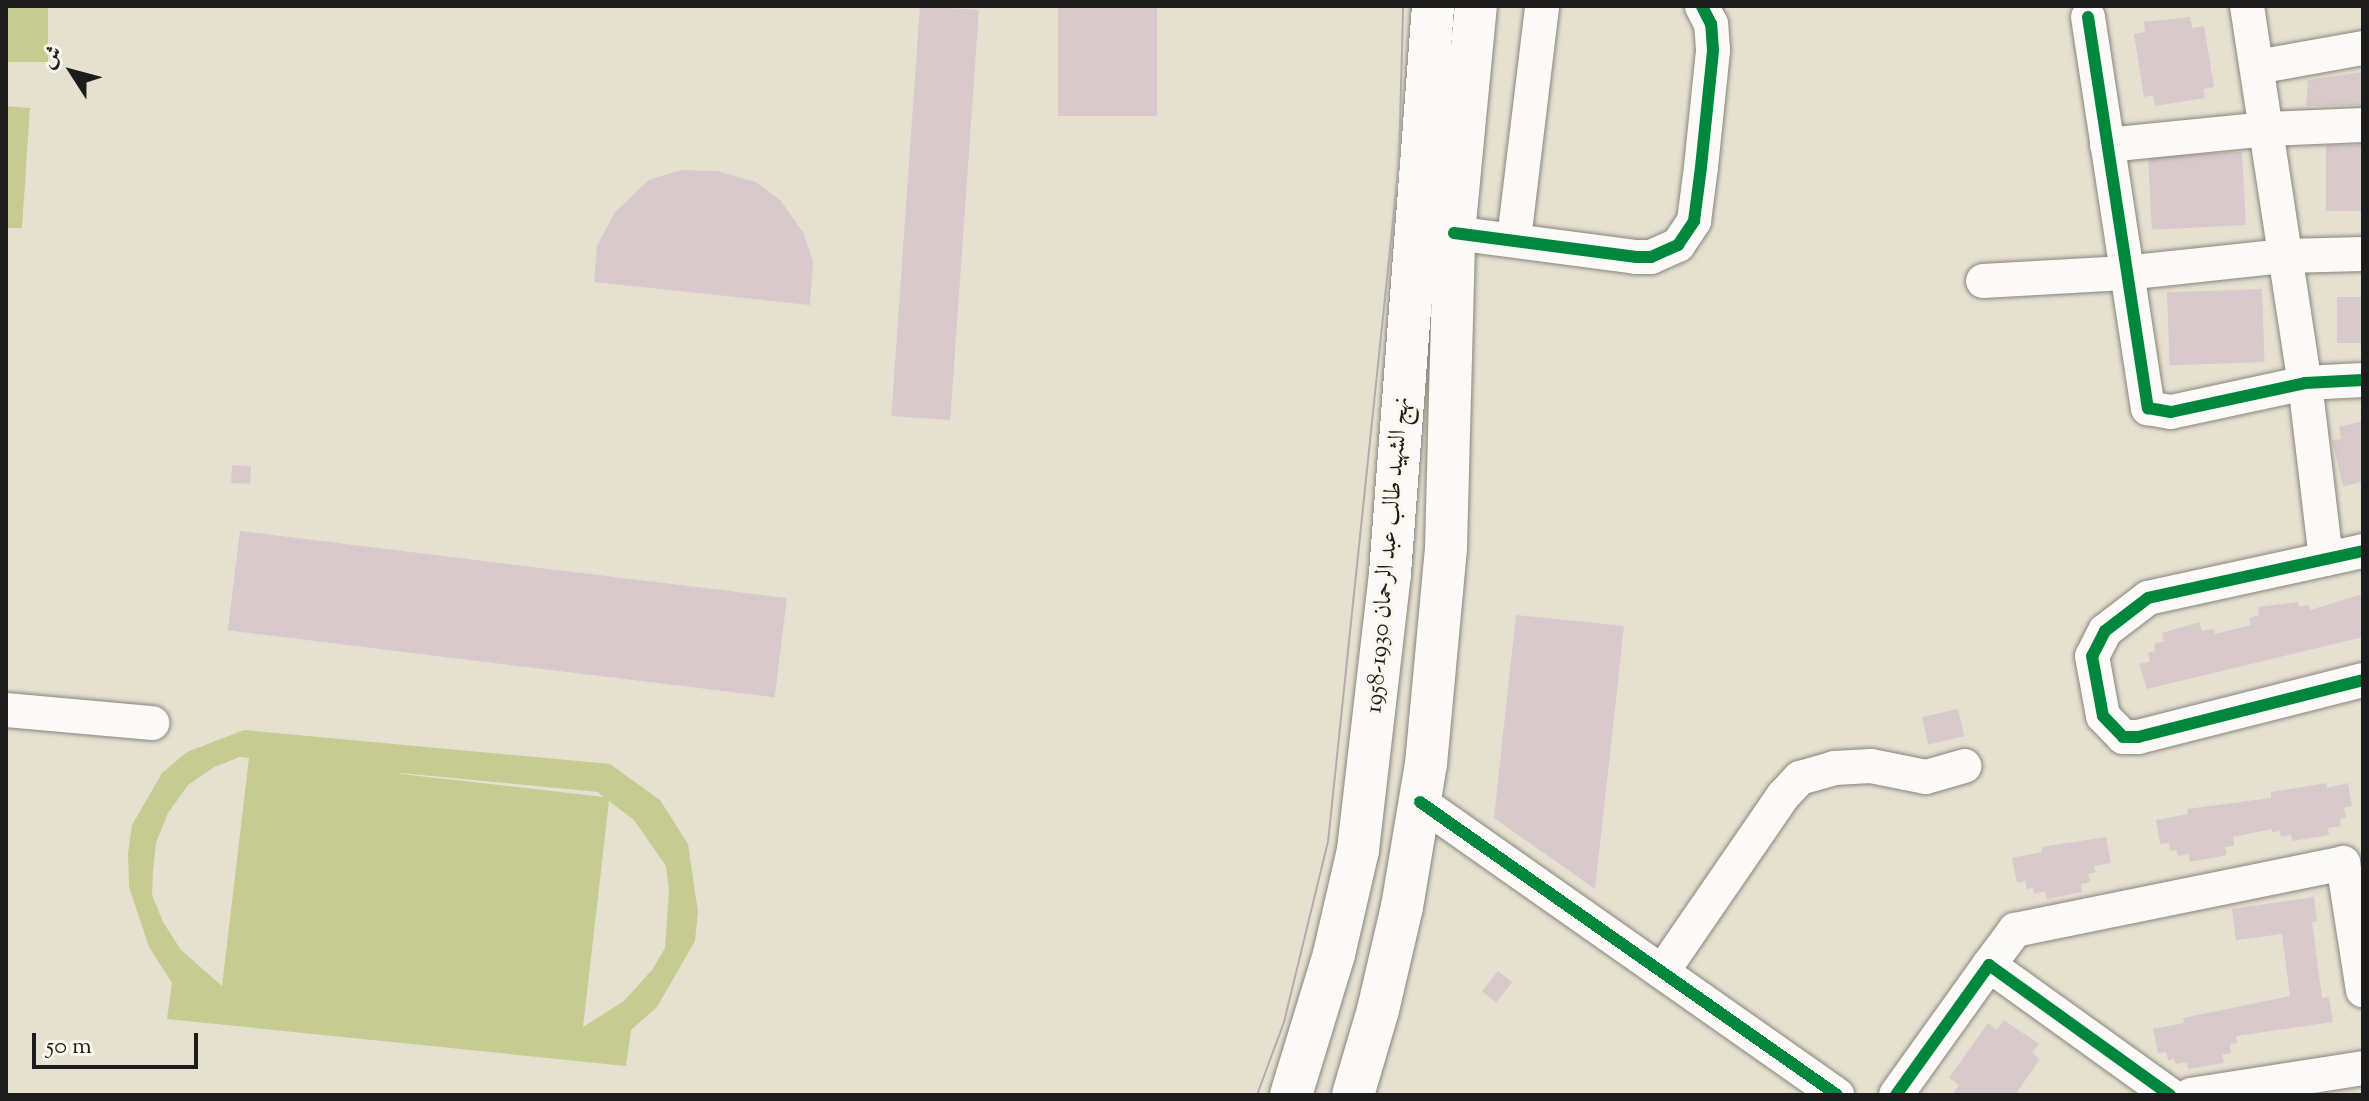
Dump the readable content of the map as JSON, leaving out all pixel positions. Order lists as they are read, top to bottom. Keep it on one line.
{"streets":{"main road":["نهج الشهيد طالب عبد الرحمان 1930-1958"]},"scale_bar":"50 m","north":"top left"}
